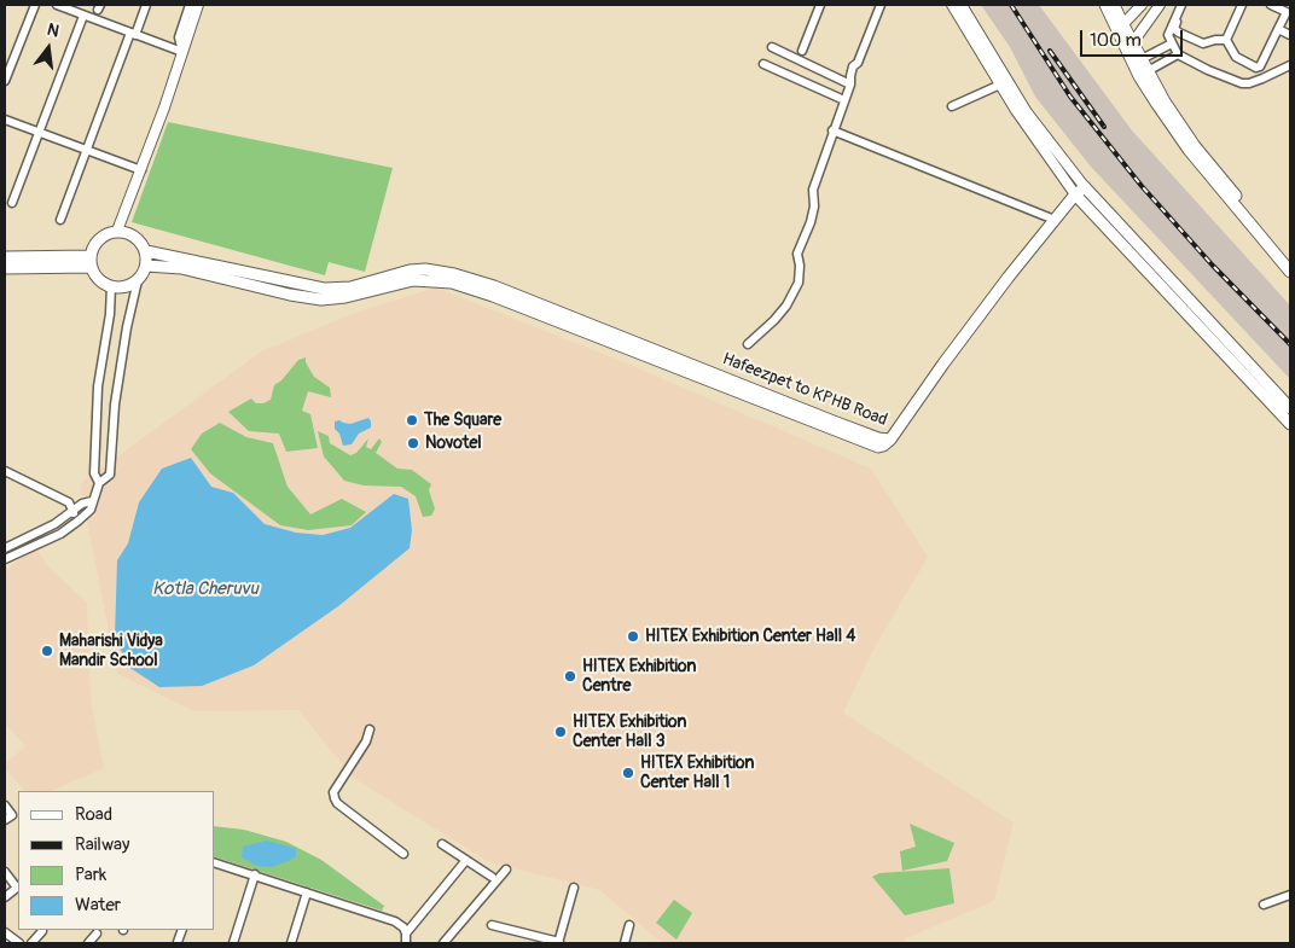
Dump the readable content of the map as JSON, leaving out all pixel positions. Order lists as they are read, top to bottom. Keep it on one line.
{"streets":{"main road":["Hafeezpet to KPHB Road"]},"water":["Kotla Cheruvu"],"places":["The Square","Novotel","HITEX Exhibition Center Hall 4","Maharishi Vidya Mandir School","HITEX Exhibition Centre","HITEX Exhibition Center Hall 3","HITEX Exhibition Center Hall 1"],"legend":["Road","Railway","Park","Water"],"scale_bar":"100 m","north":"top"}
